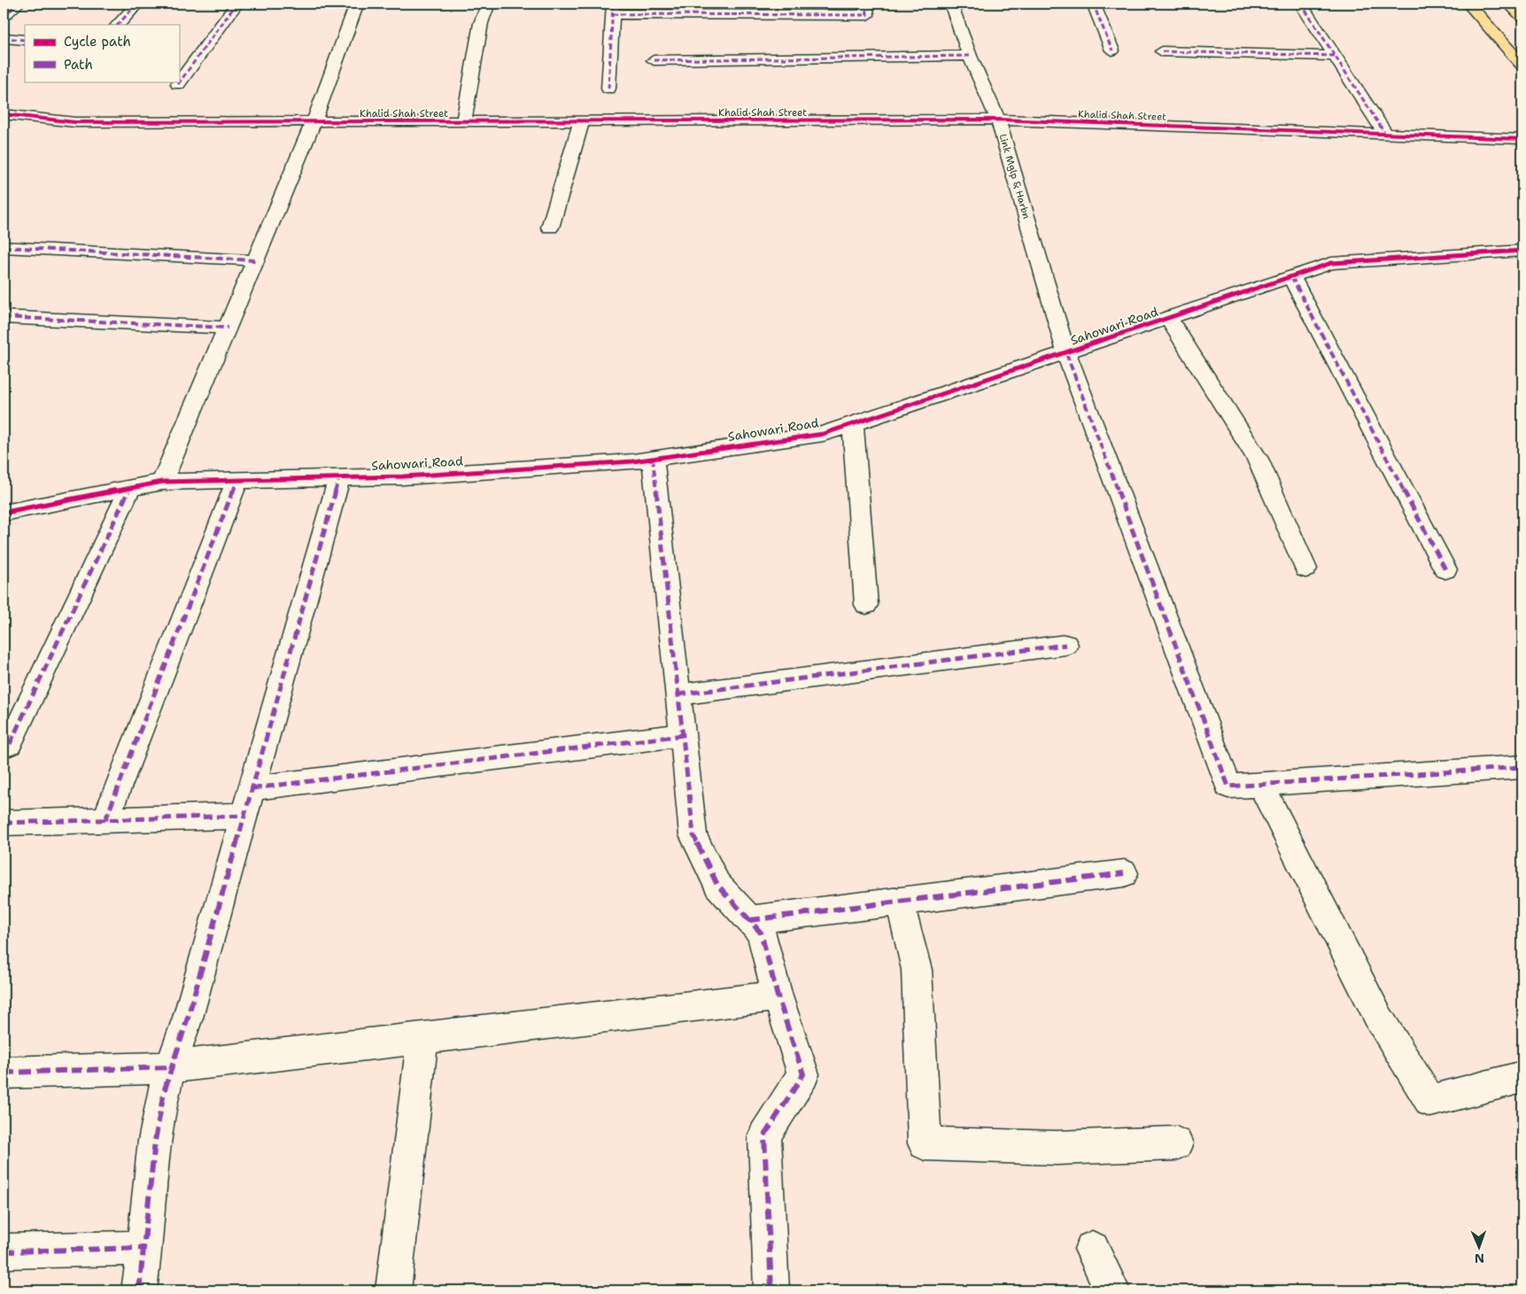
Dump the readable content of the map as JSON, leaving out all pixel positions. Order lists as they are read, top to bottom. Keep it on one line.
{"streets":{"street":["Khalid Shah Street","Link Mglp & Harbn","Sahowari Road"]},"crossings":[["Khalid Shah Street","Link Mglp & Harbn"],["Link Mglp & Harbn","Sahowari Road"]],"legend":["Cycle path","Path"],"north":"bottom"}
